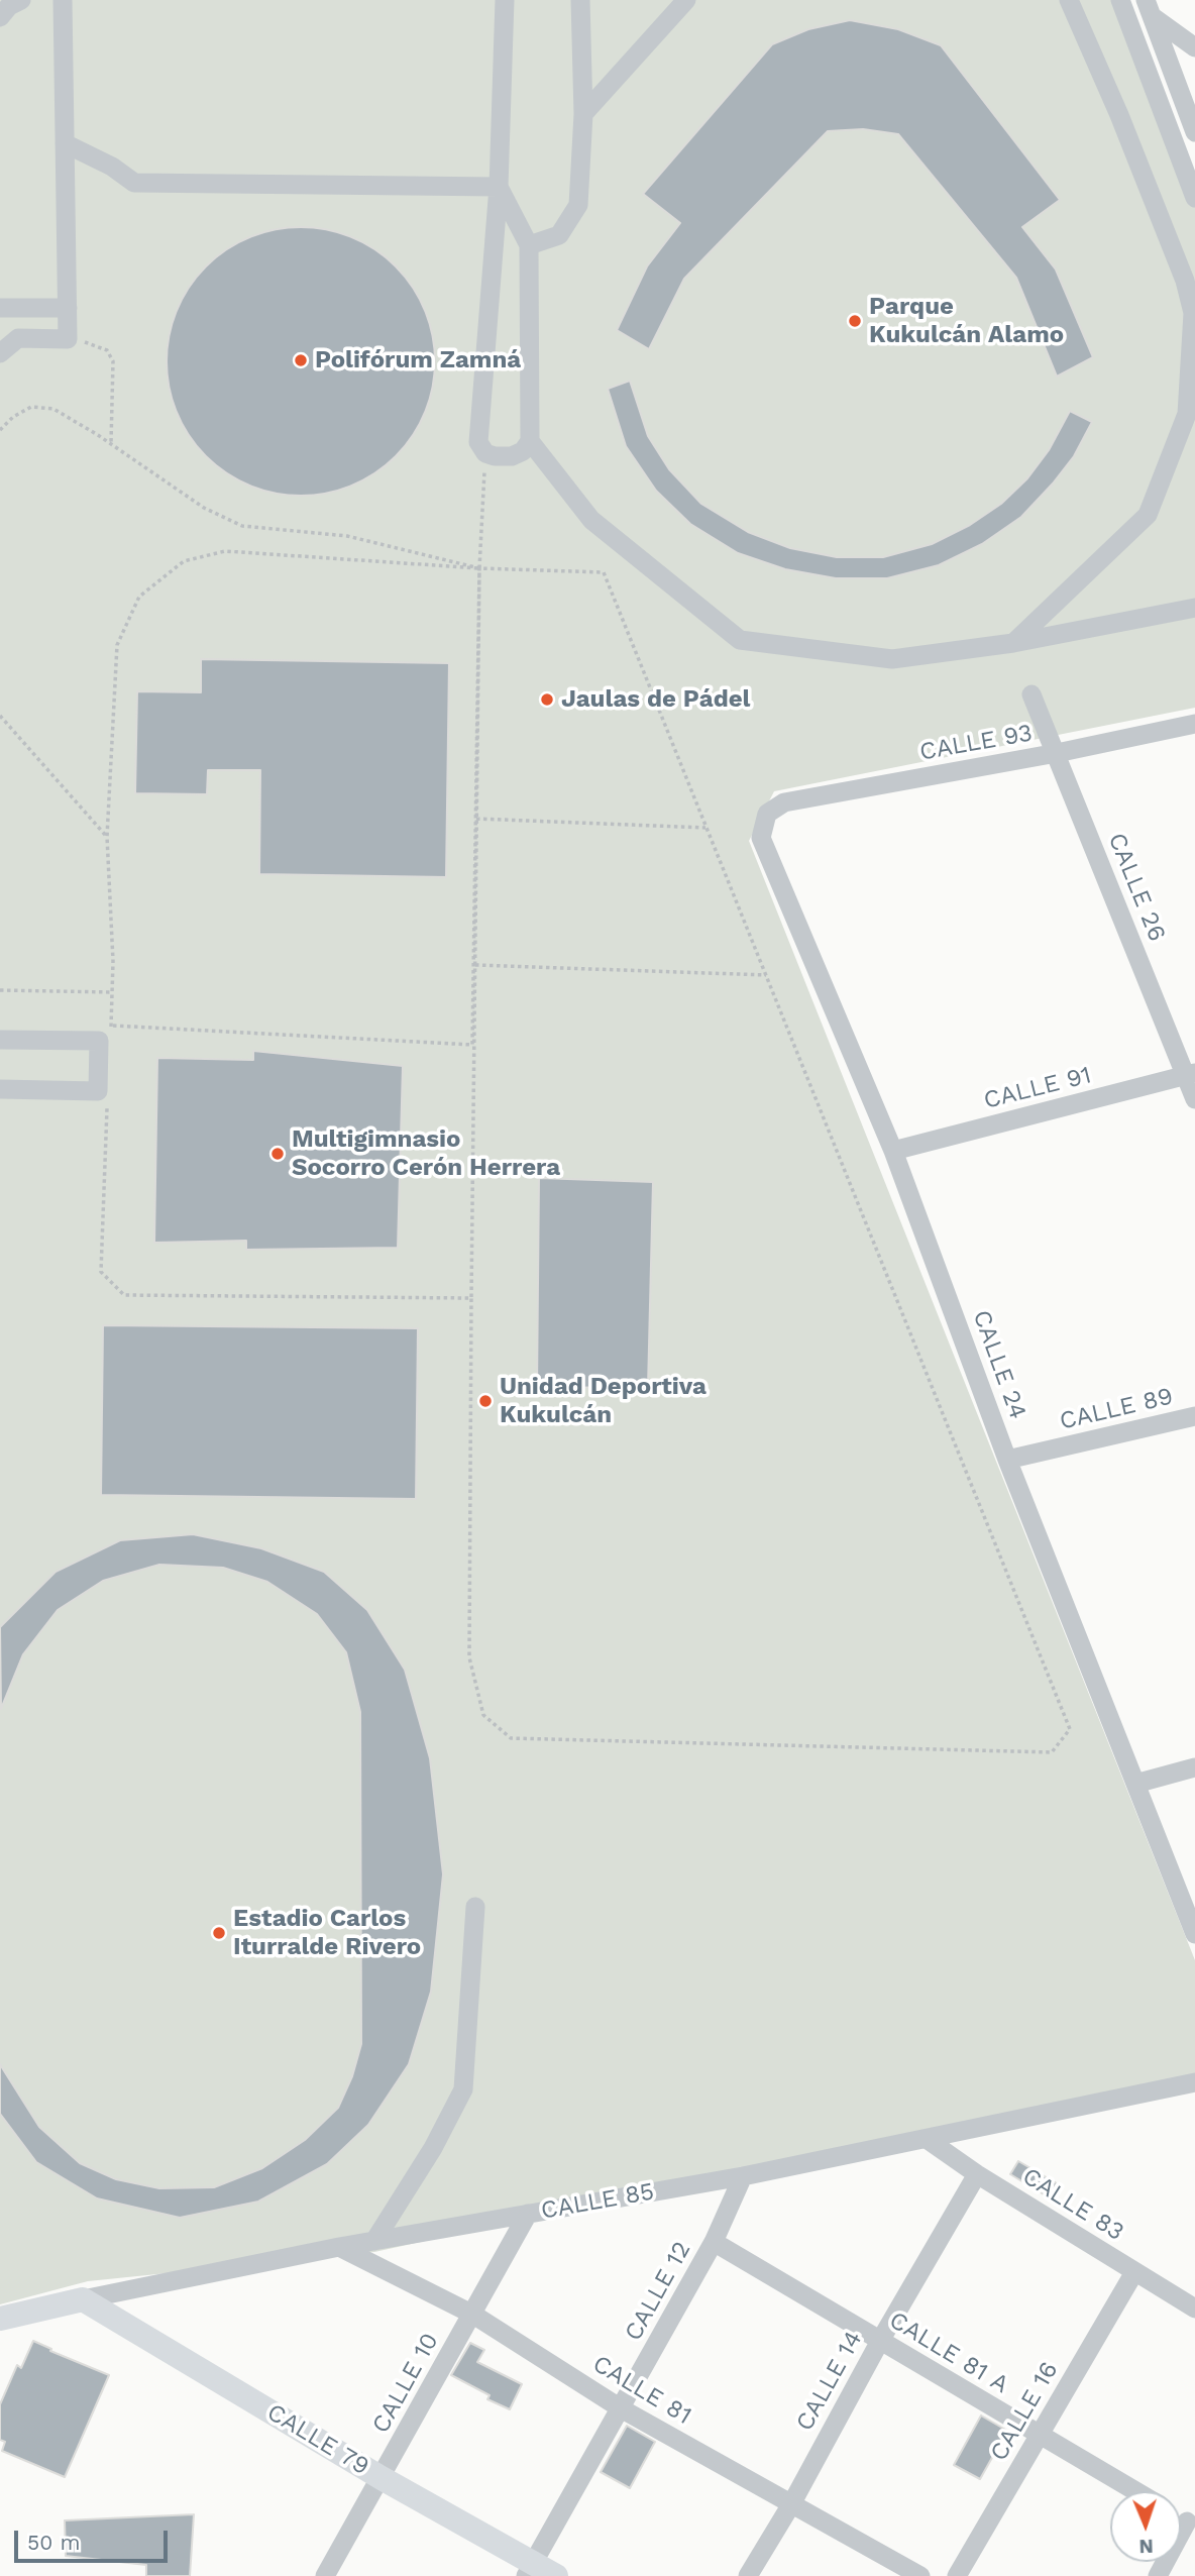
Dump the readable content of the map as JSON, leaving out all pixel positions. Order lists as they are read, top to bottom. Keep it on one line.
{"streets":{"main road":["CALLE 85","CALLE 79"],"street":["CALLE 93","CALLE 26","CALLE 91","CALLE 24","CALLE 89","CALLE 83","CALLE 12","CALLE 81 A","CALLE 14","CALLE 10","CALLE 81","CALLE 16"]},"crossings":[["CALLE 93","CALLE 26"],["CALLE 93","CALLE 24"],["CALLE 26","CALLE 91"],["CALLE 91","CALLE 24"],["CALLE 24","CALLE 89"],["CALLE 85","CALLE 83"],["CALLE 85","CALLE 12"],["CALLE 85","CALLE 10"],["CALLE 85","CALLE 81"],["CALLE 85","CALLE 79"],["CALLE 83","CALLE 14"],["CALLE 83","CALLE 16"],["CALLE 12","CALLE 81 A"],["CALLE 12","CALLE 81"],["CALLE 12","CALLE 79"],["CALLE 81 A","CALLE 14"],["CALLE 81 A","CALLE 16"],["CALLE 14","CALLE 81"],["CALLE 10","CALLE 81"],["CALLE 10","CALLE 79"]],"places":["Parque Kukulcán Alamo","Polifórum Zamná","Jaulas de Pádel","Multigimnasio Socorro Cerón Herrera","Unidad Deportiva Kukulcán","Estadio Carlos Iturralde Rivero"],"scale_bar":"50 m","north":"bottom"}
